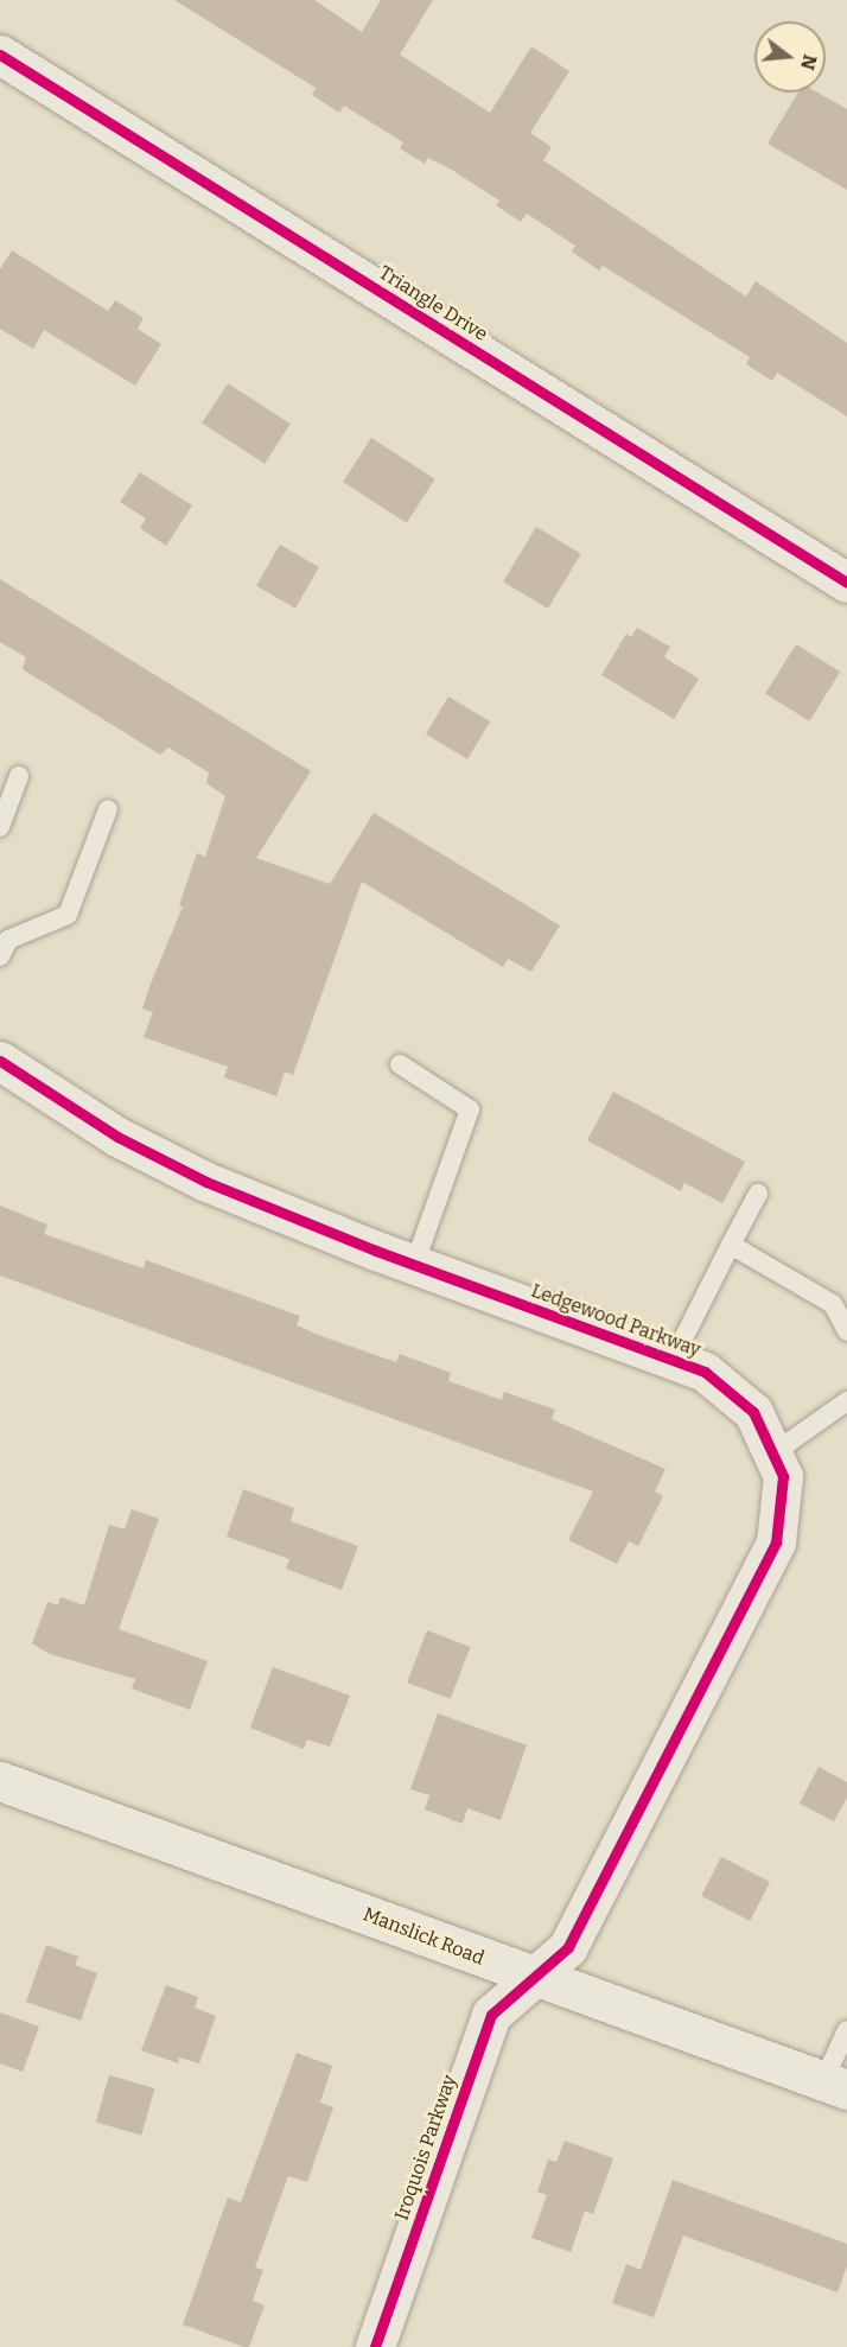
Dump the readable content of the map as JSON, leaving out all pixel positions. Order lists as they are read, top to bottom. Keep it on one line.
{"streets":{"street":["Triangle Drive","Ledgewood Parkway","Manslick Road","Iroquois Parkway"]},"crossings":[["Ledgewood Parkway","Manslick Road"],["Ledgewood Parkway","Iroquois Parkway"],["Manslick Road","Iroquois Parkway"]],"north":"right"}
